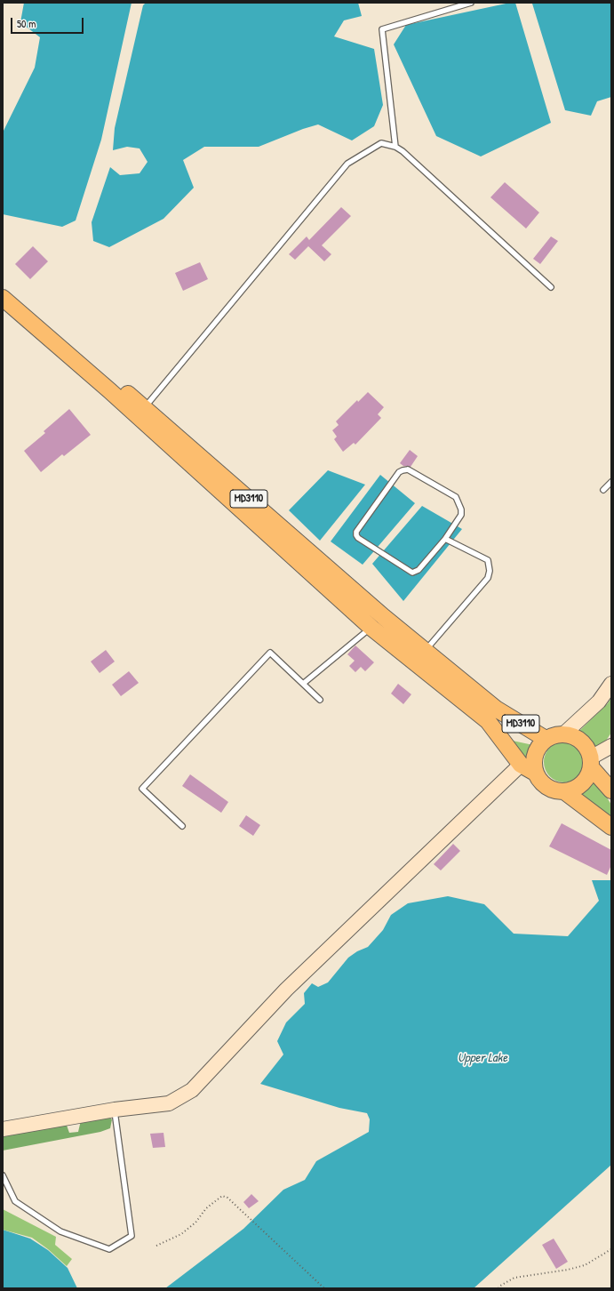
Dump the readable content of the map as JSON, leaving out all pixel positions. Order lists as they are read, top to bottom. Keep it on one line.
{"streets":{"main road":["MD3110"]},"water":["Upper Lake"],"scale_bar":"50 m"}
